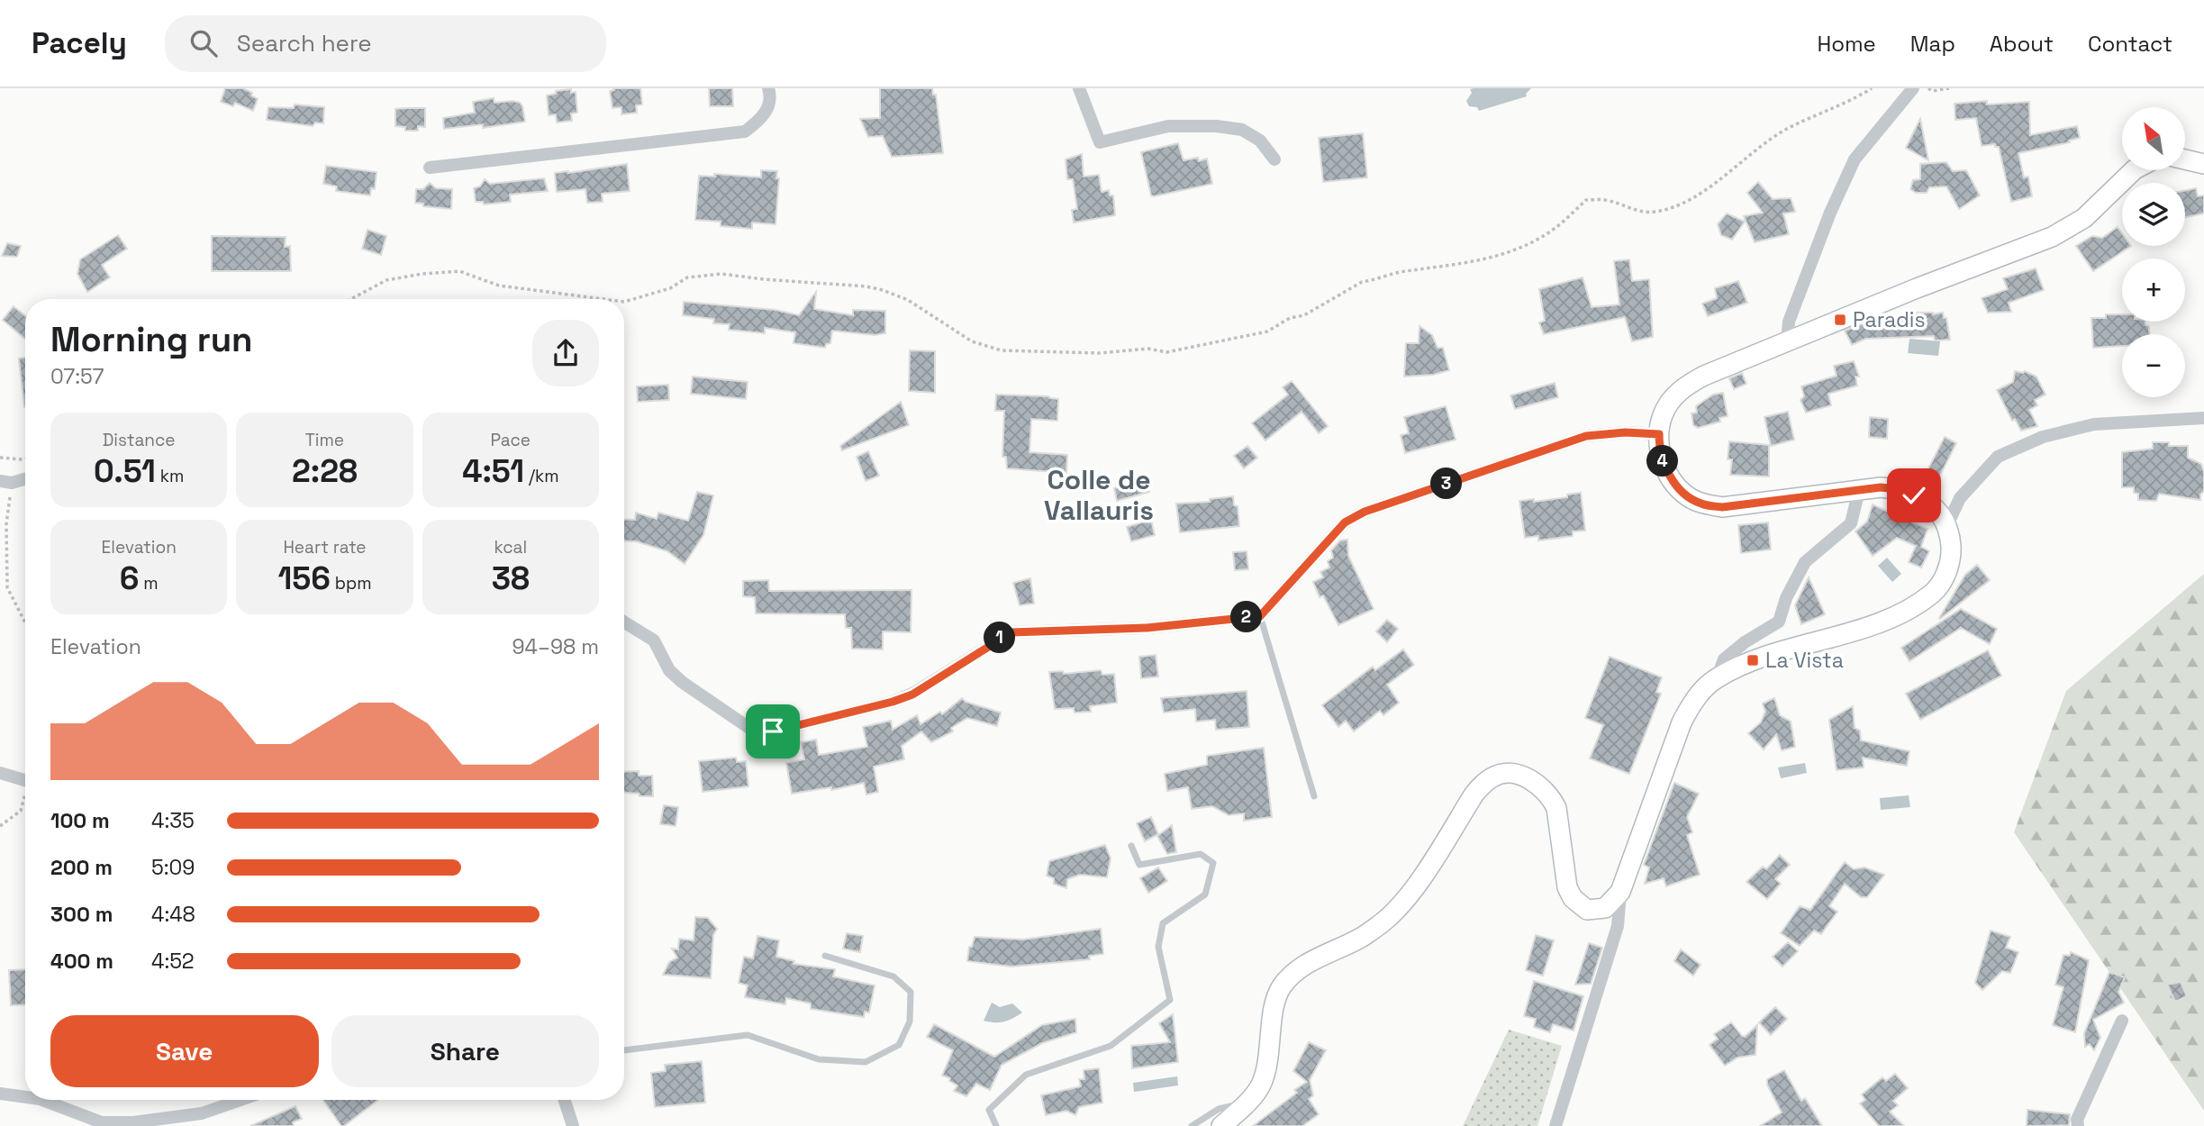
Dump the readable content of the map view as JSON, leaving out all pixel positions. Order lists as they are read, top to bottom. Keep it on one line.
{"districts":["Colle de Vallauris"],"places":{"transit":["Paradis","La Vista"]},"north":"top left","page":{"header":"Pacely","search":"Search here","nav":["Home","Map","About","Contact"],"map_buttons":["+","−"],"heading":["Morning run","07:57"],"stats":[["Distance","0.51 km"],["Time","2:28"],["Pace","4:51 /km"],["Elevation","6 m"],["Heart rate","156 bpm"],["kcal","38"]],"pins":["4","3","2","1"],"chart":["Elevation","94–98 m"],"list":[{"name":"100 m","note":"4:35"},{"name":"200 m","note":"5:09"},{"name":"300 m","note":"4:48"},{"name":"400 m","note":"4:52"}],"buttons":["Save","Share"]}}
